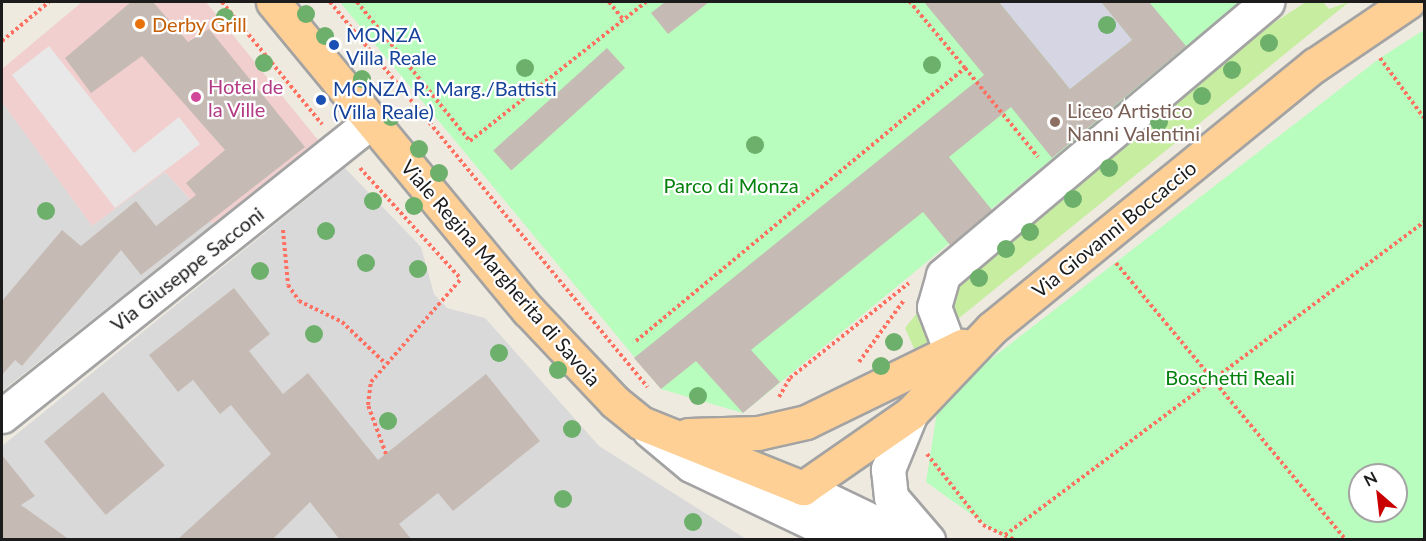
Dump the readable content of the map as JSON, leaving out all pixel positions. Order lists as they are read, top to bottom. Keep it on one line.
{"streets":{"main road":["Via Giovanni Boccaccio","Viale Regina Margherita di Savoia"],"street":["Via Giuseppe Sacconi"]},"crossings":[["Via Giovanni Boccaccio","Viale Regina Margherita di Savoia"],["Via Giuseppe Sacconi","Viale Regina Margherita di Savoia"]],"parks":["Parco di Monza","Boschetti Reali"],"places":["Derby Grill","MONZA Villa Reale","Hotel de la Ville","MONZA R. Marg./Battisti (Villa Reale)","Liceo Artistico Nanni Valentini"],"north":"top left"}
